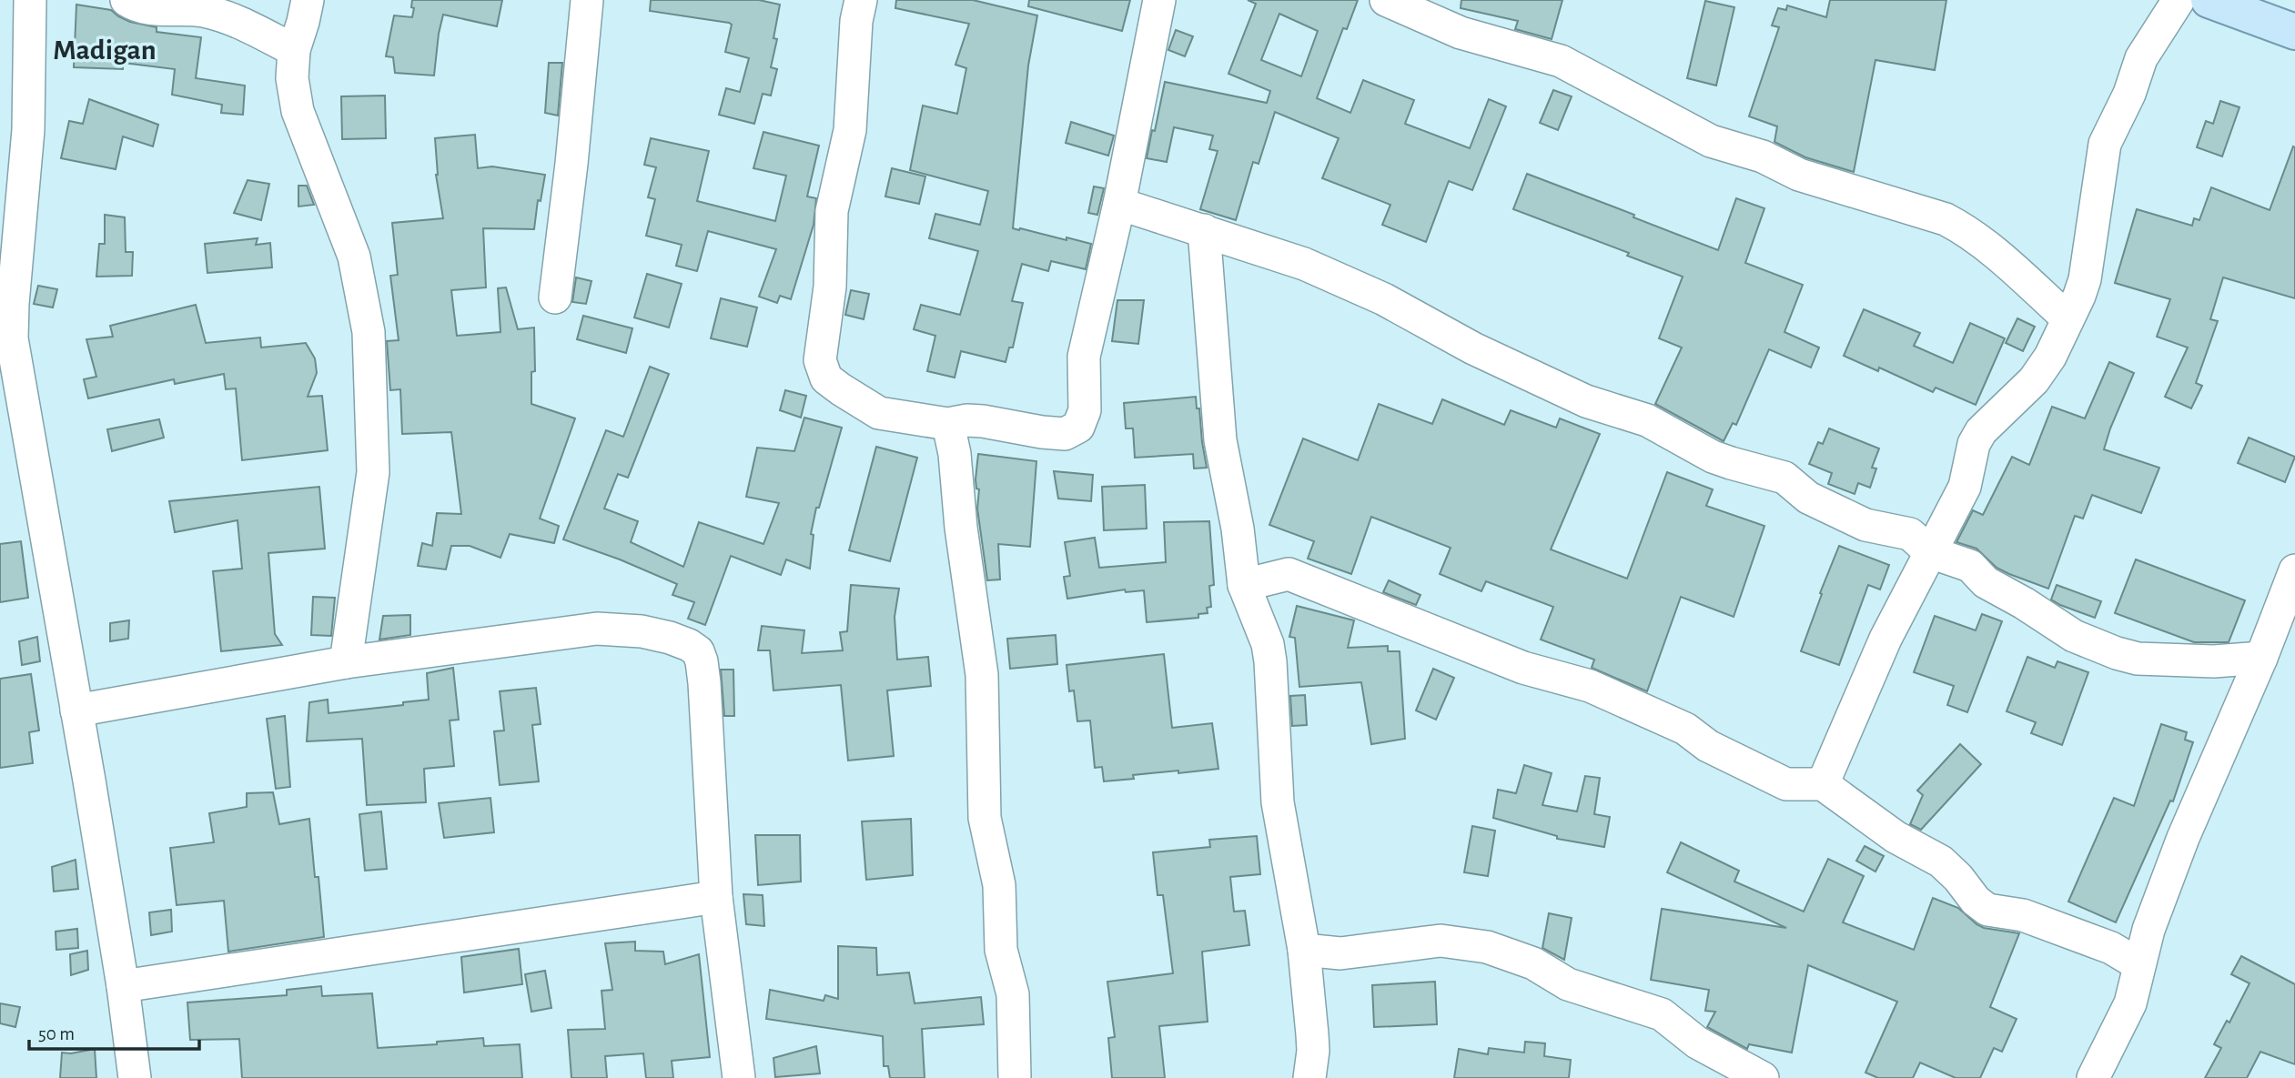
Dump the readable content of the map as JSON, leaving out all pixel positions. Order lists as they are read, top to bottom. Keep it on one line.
{"districts":["Madigan"],"scale_bar":"50 m"}
